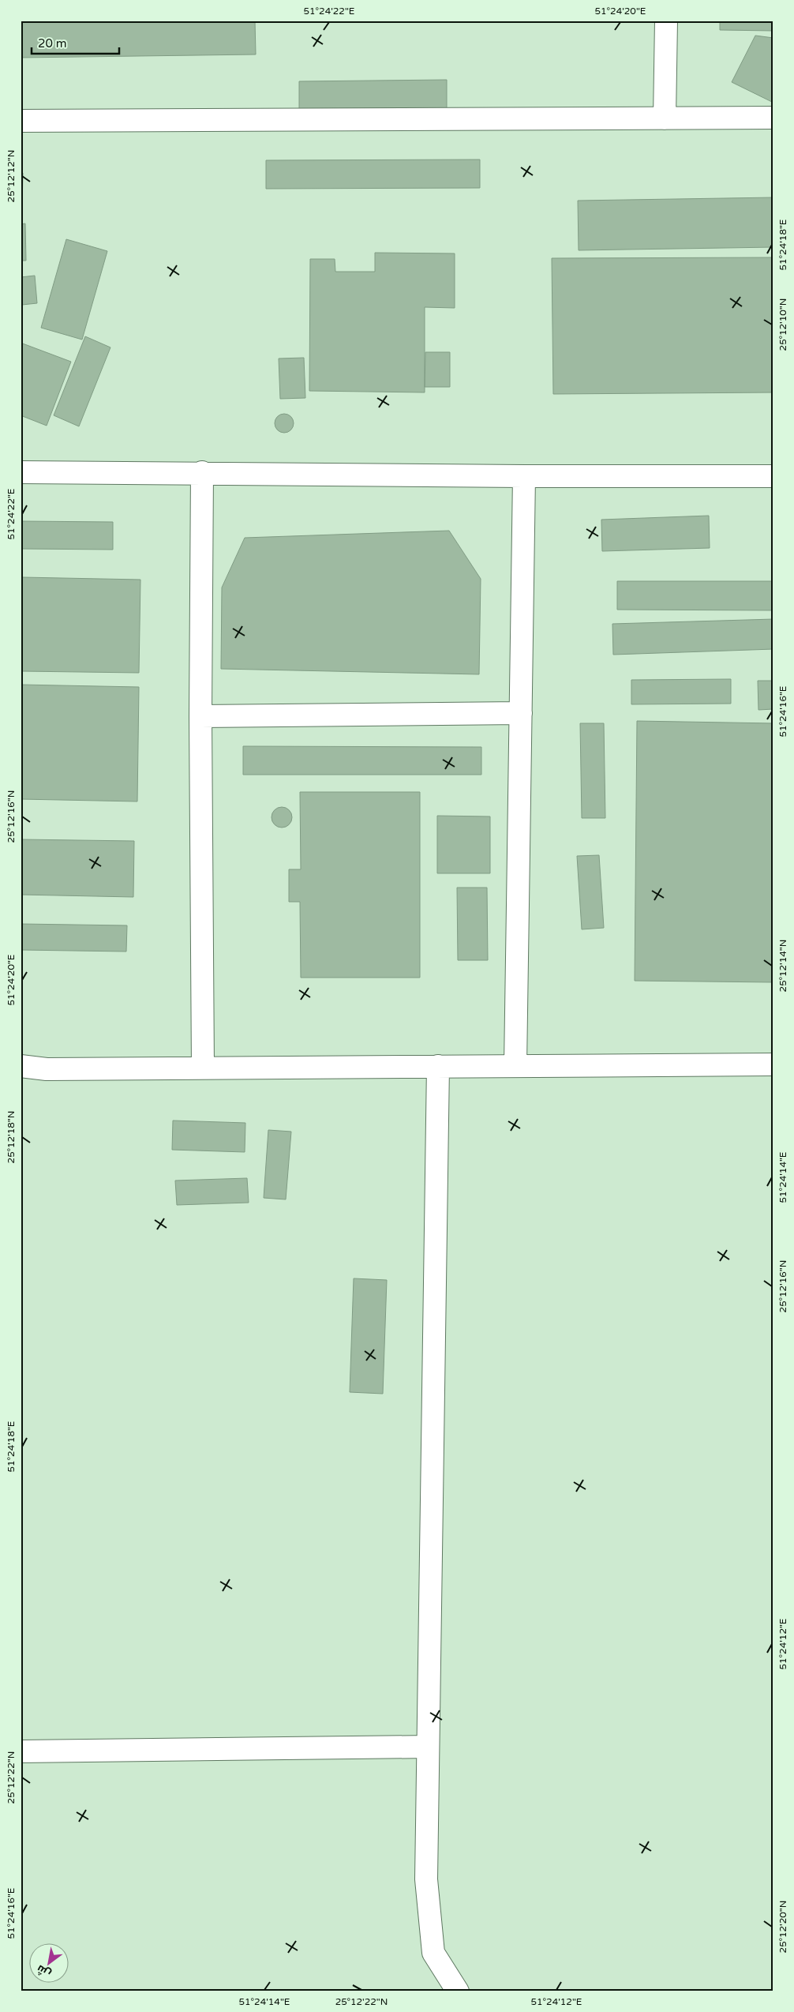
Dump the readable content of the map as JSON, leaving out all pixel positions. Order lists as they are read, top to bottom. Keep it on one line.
{"scale_bar":"20 m","north":"bottom left","coordinates":["51°24'22\"E","51°24'20\"E","25°12'12\"N","51°24'18\"E","25°12'10\"N","51°24'16\"E","25°12'16\"N","25°12'14\"N","25°12'18\"N","51°24'14\"E","51°24'12\"E","25°12'22\"N","25°12'20\"N"]}
